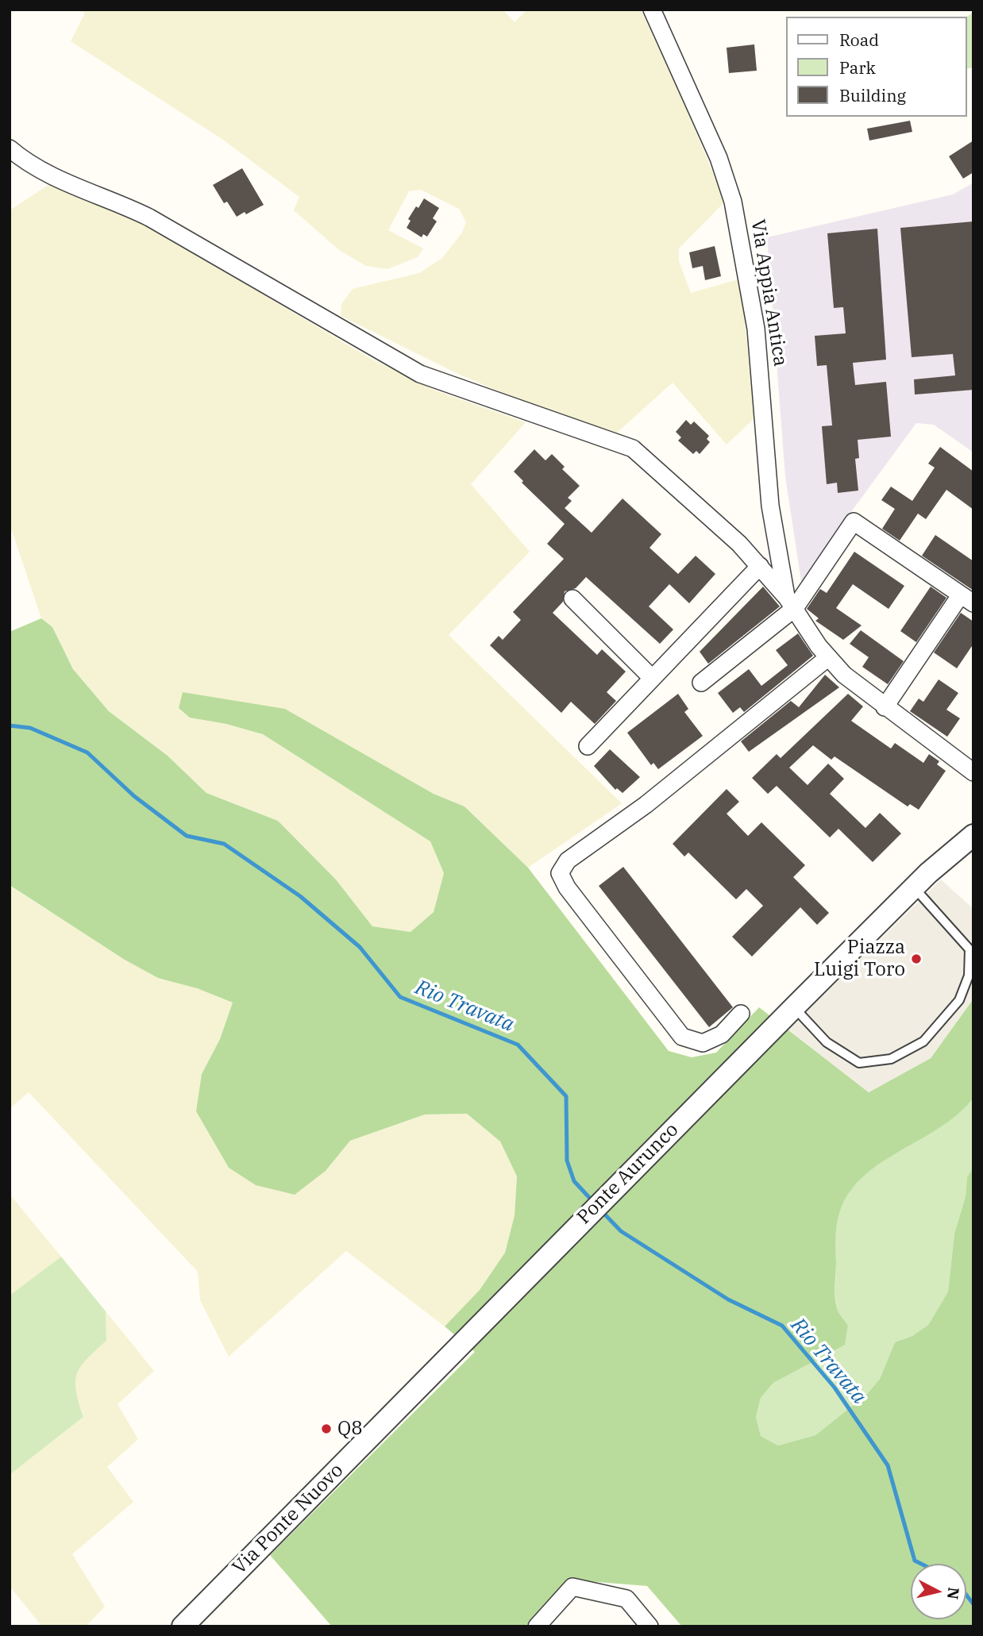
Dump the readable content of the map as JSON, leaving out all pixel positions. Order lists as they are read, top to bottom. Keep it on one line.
{"streets":{"street":["Via Appia Antica","Ponte Aurunco","Via Ponte Nuovo"]},"crossings":[["Ponte Aurunco","Via Ponte Nuovo"]],"water":["Rio Travata"],"places":["Piazza Luigi Toro","Q8"],"legend":["Road","Park","Building"],"north":"right"}
